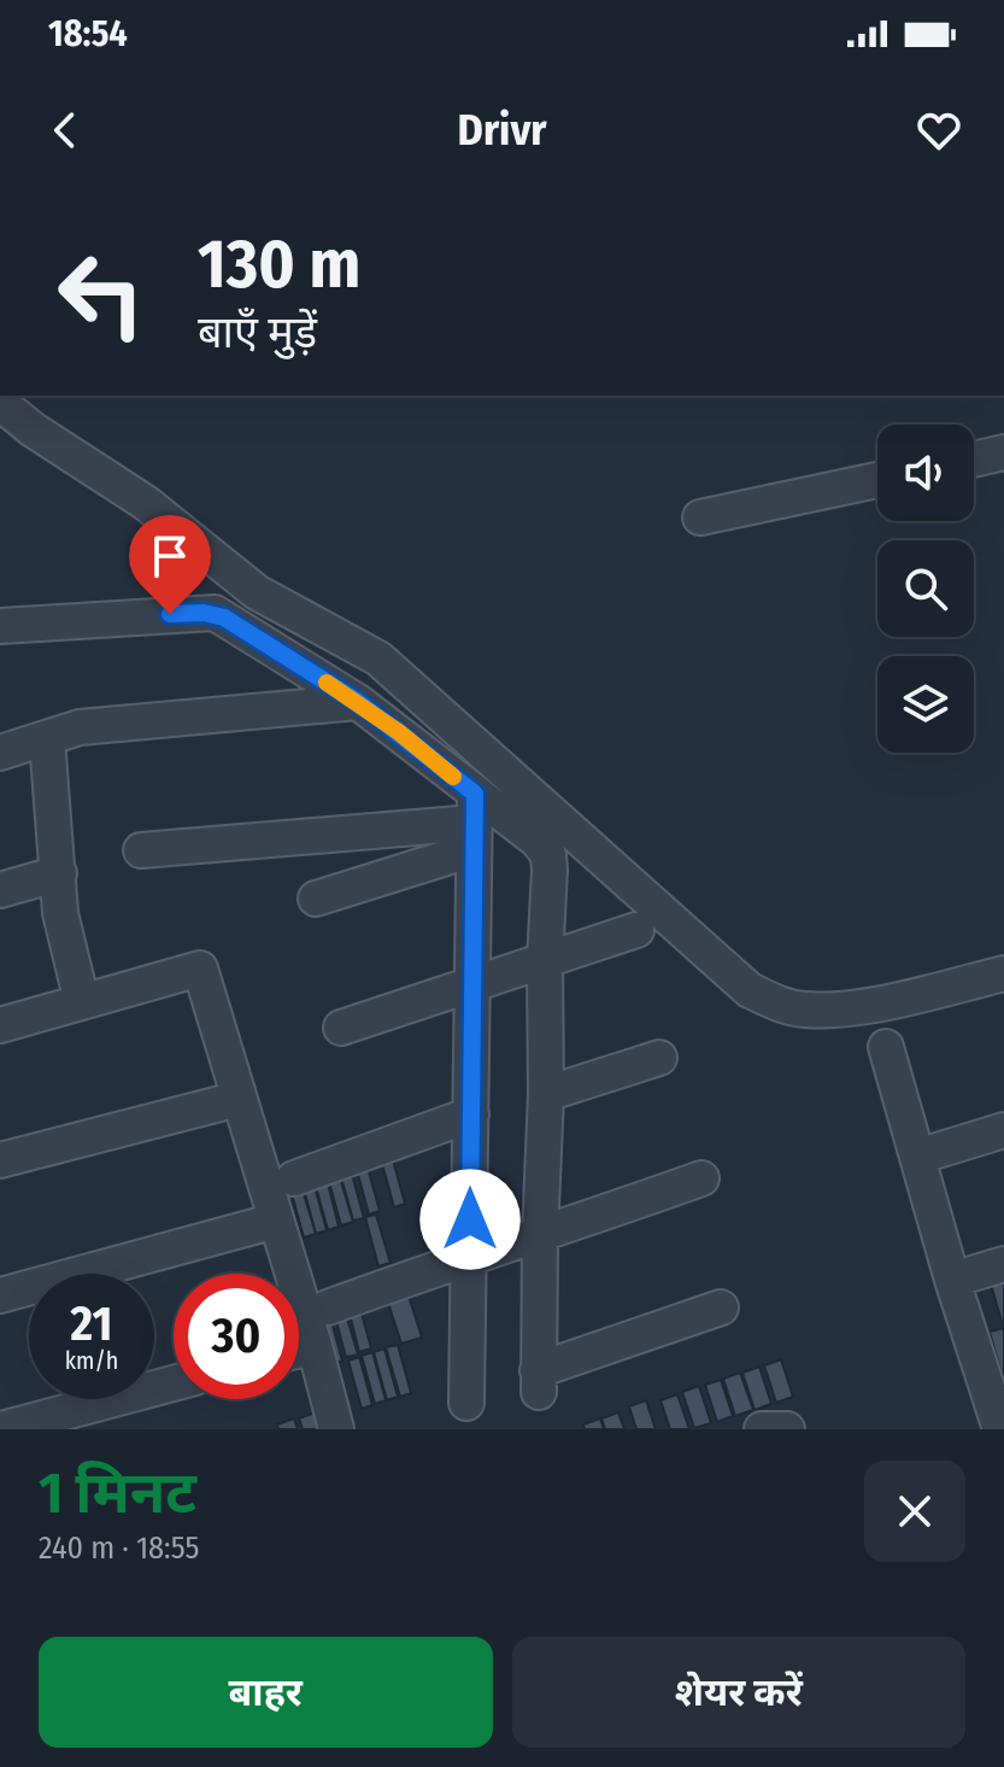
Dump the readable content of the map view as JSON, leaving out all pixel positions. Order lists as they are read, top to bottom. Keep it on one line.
{"page":{"status":"18:54","header":"Drivr","turn":["130 m","बाएँ मुड़ें"],"speed":"21 km/h","limit":"30","heading":["1 मिनट","240 m · 18:55"],"buttons":["बाहर","शेयर करें"]}}
